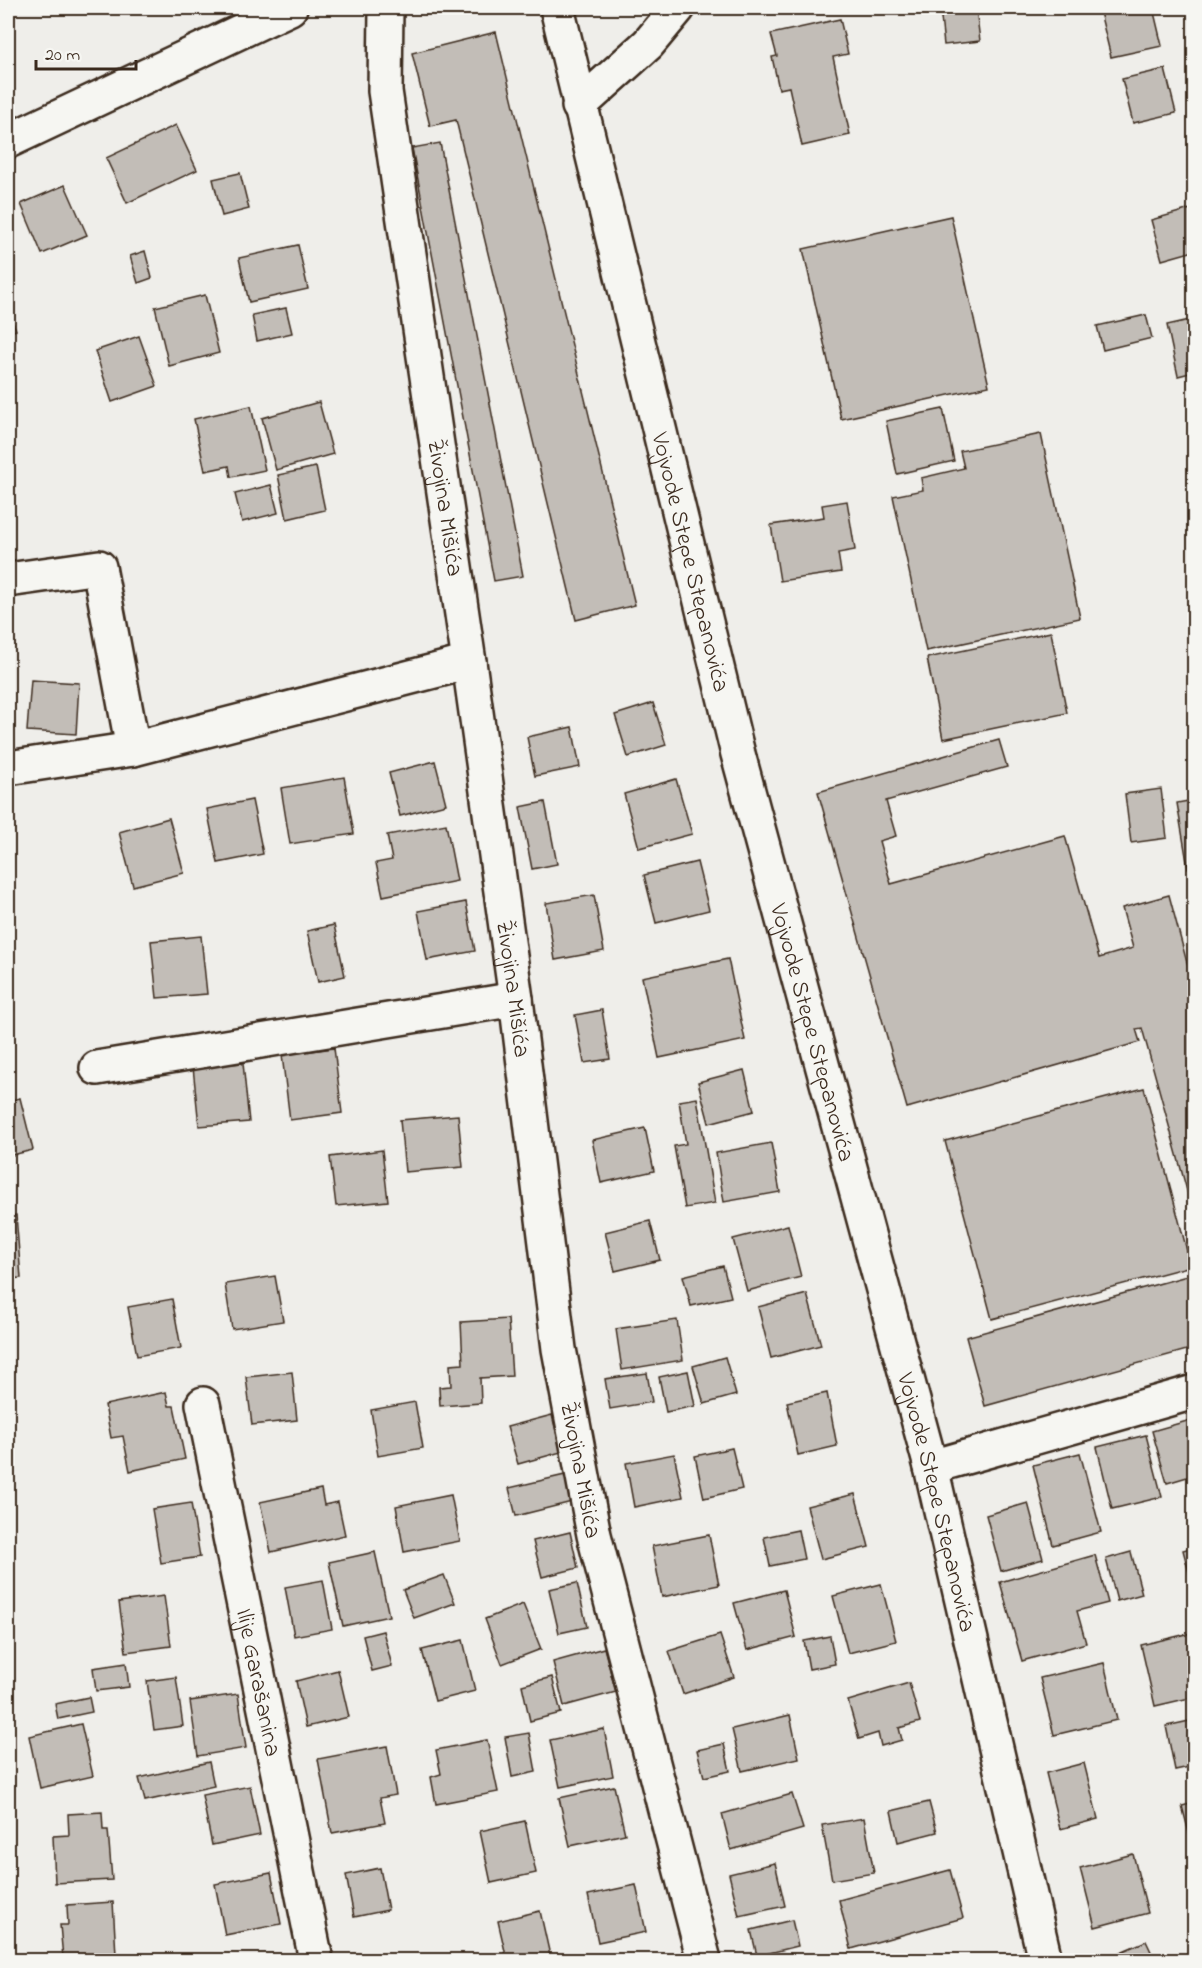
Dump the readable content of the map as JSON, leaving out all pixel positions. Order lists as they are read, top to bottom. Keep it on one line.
{"streets":{"street":["Živojina Mišića","Vojvode Stepe Stepanovića","Ilije Garašanina"]},"scale_bar":"20 m"}
